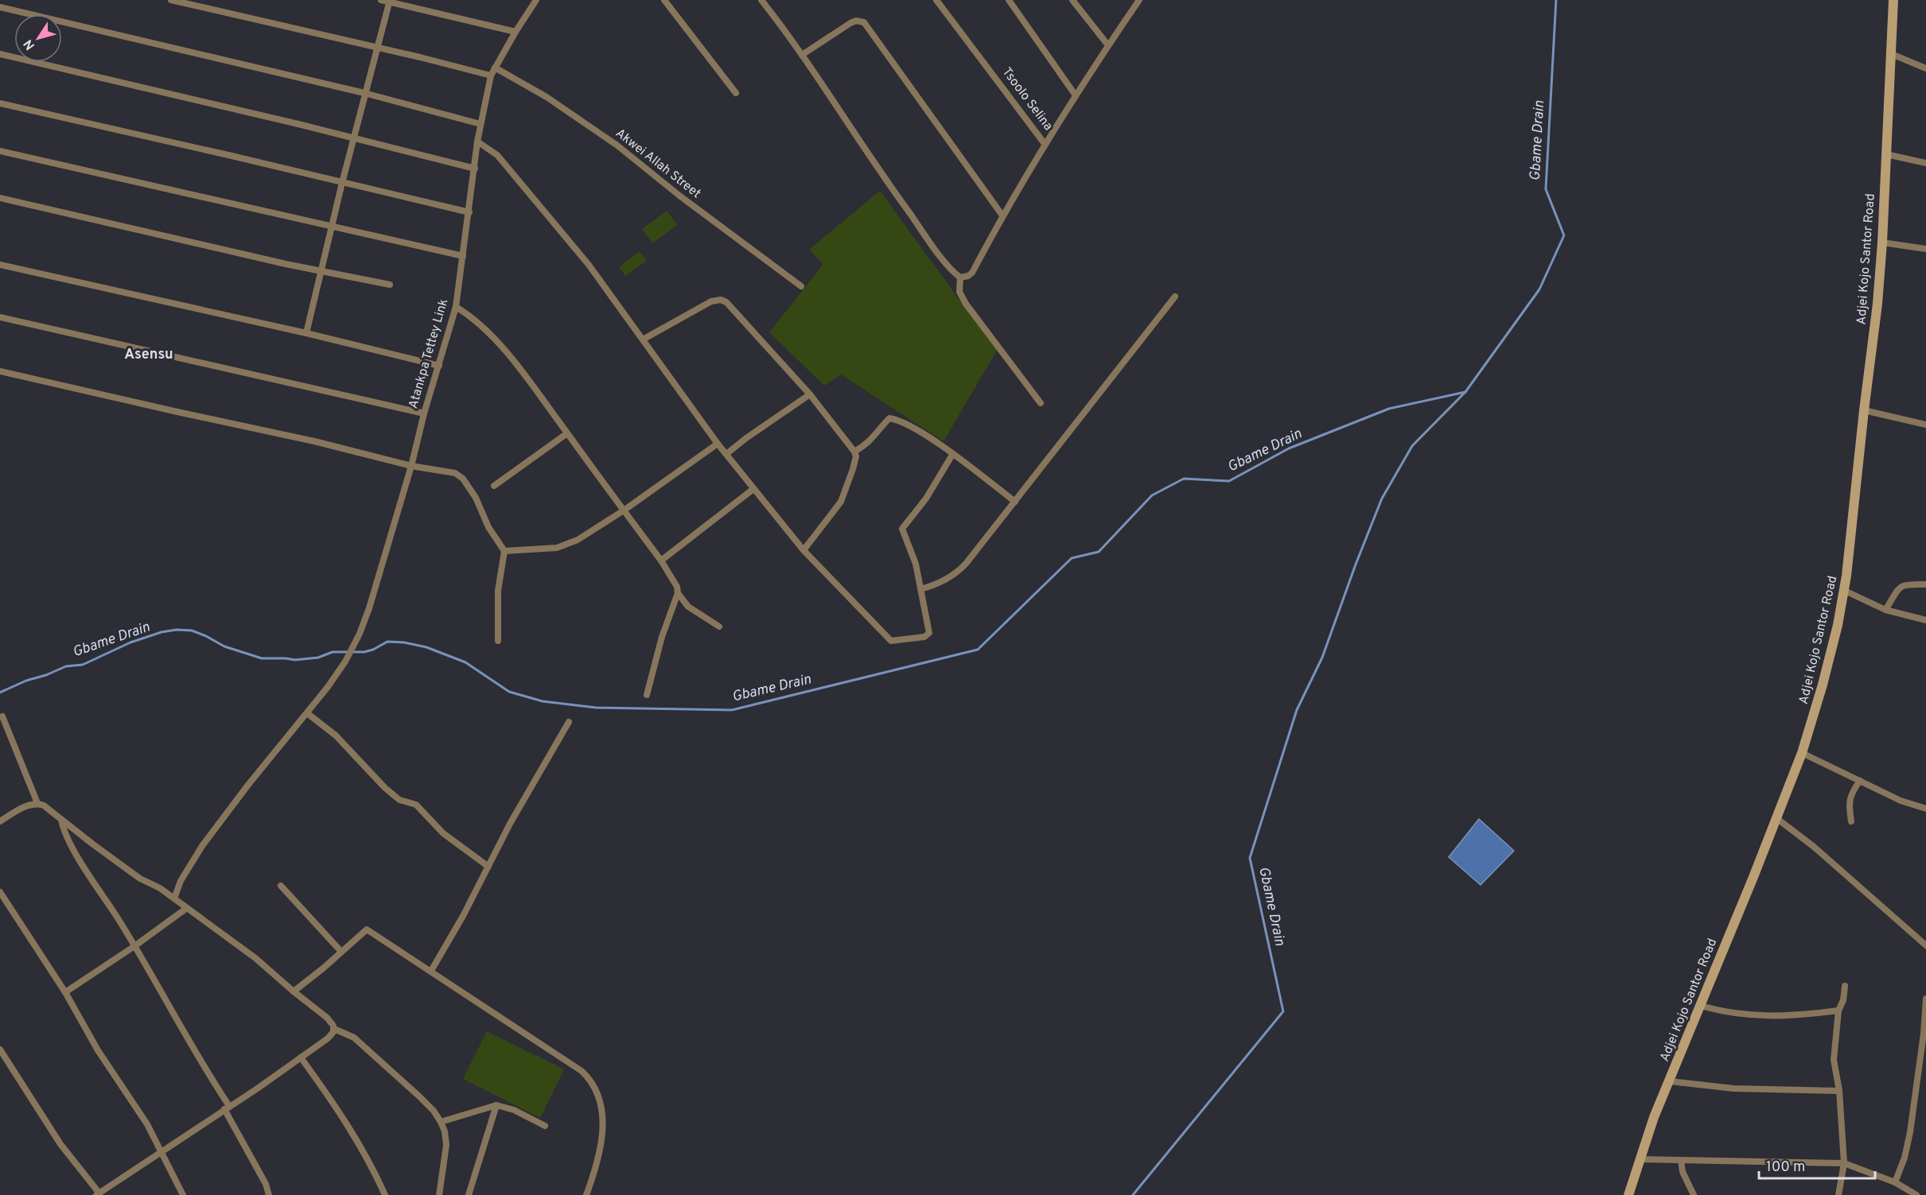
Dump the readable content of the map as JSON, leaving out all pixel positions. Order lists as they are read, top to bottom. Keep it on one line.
{"streets":{"street":["Tsoolo Selina","Akwei Allah Street","Adjei Kojo Santor Road","Atankpa Tettey Link"]},"crossings":[["Akwei Allah Street","Atankpa Tettey Link"]],"districts":["Asensu"],"water":["Gbame Drain"],"scale_bar":"100 m","north":"bottom left"}
